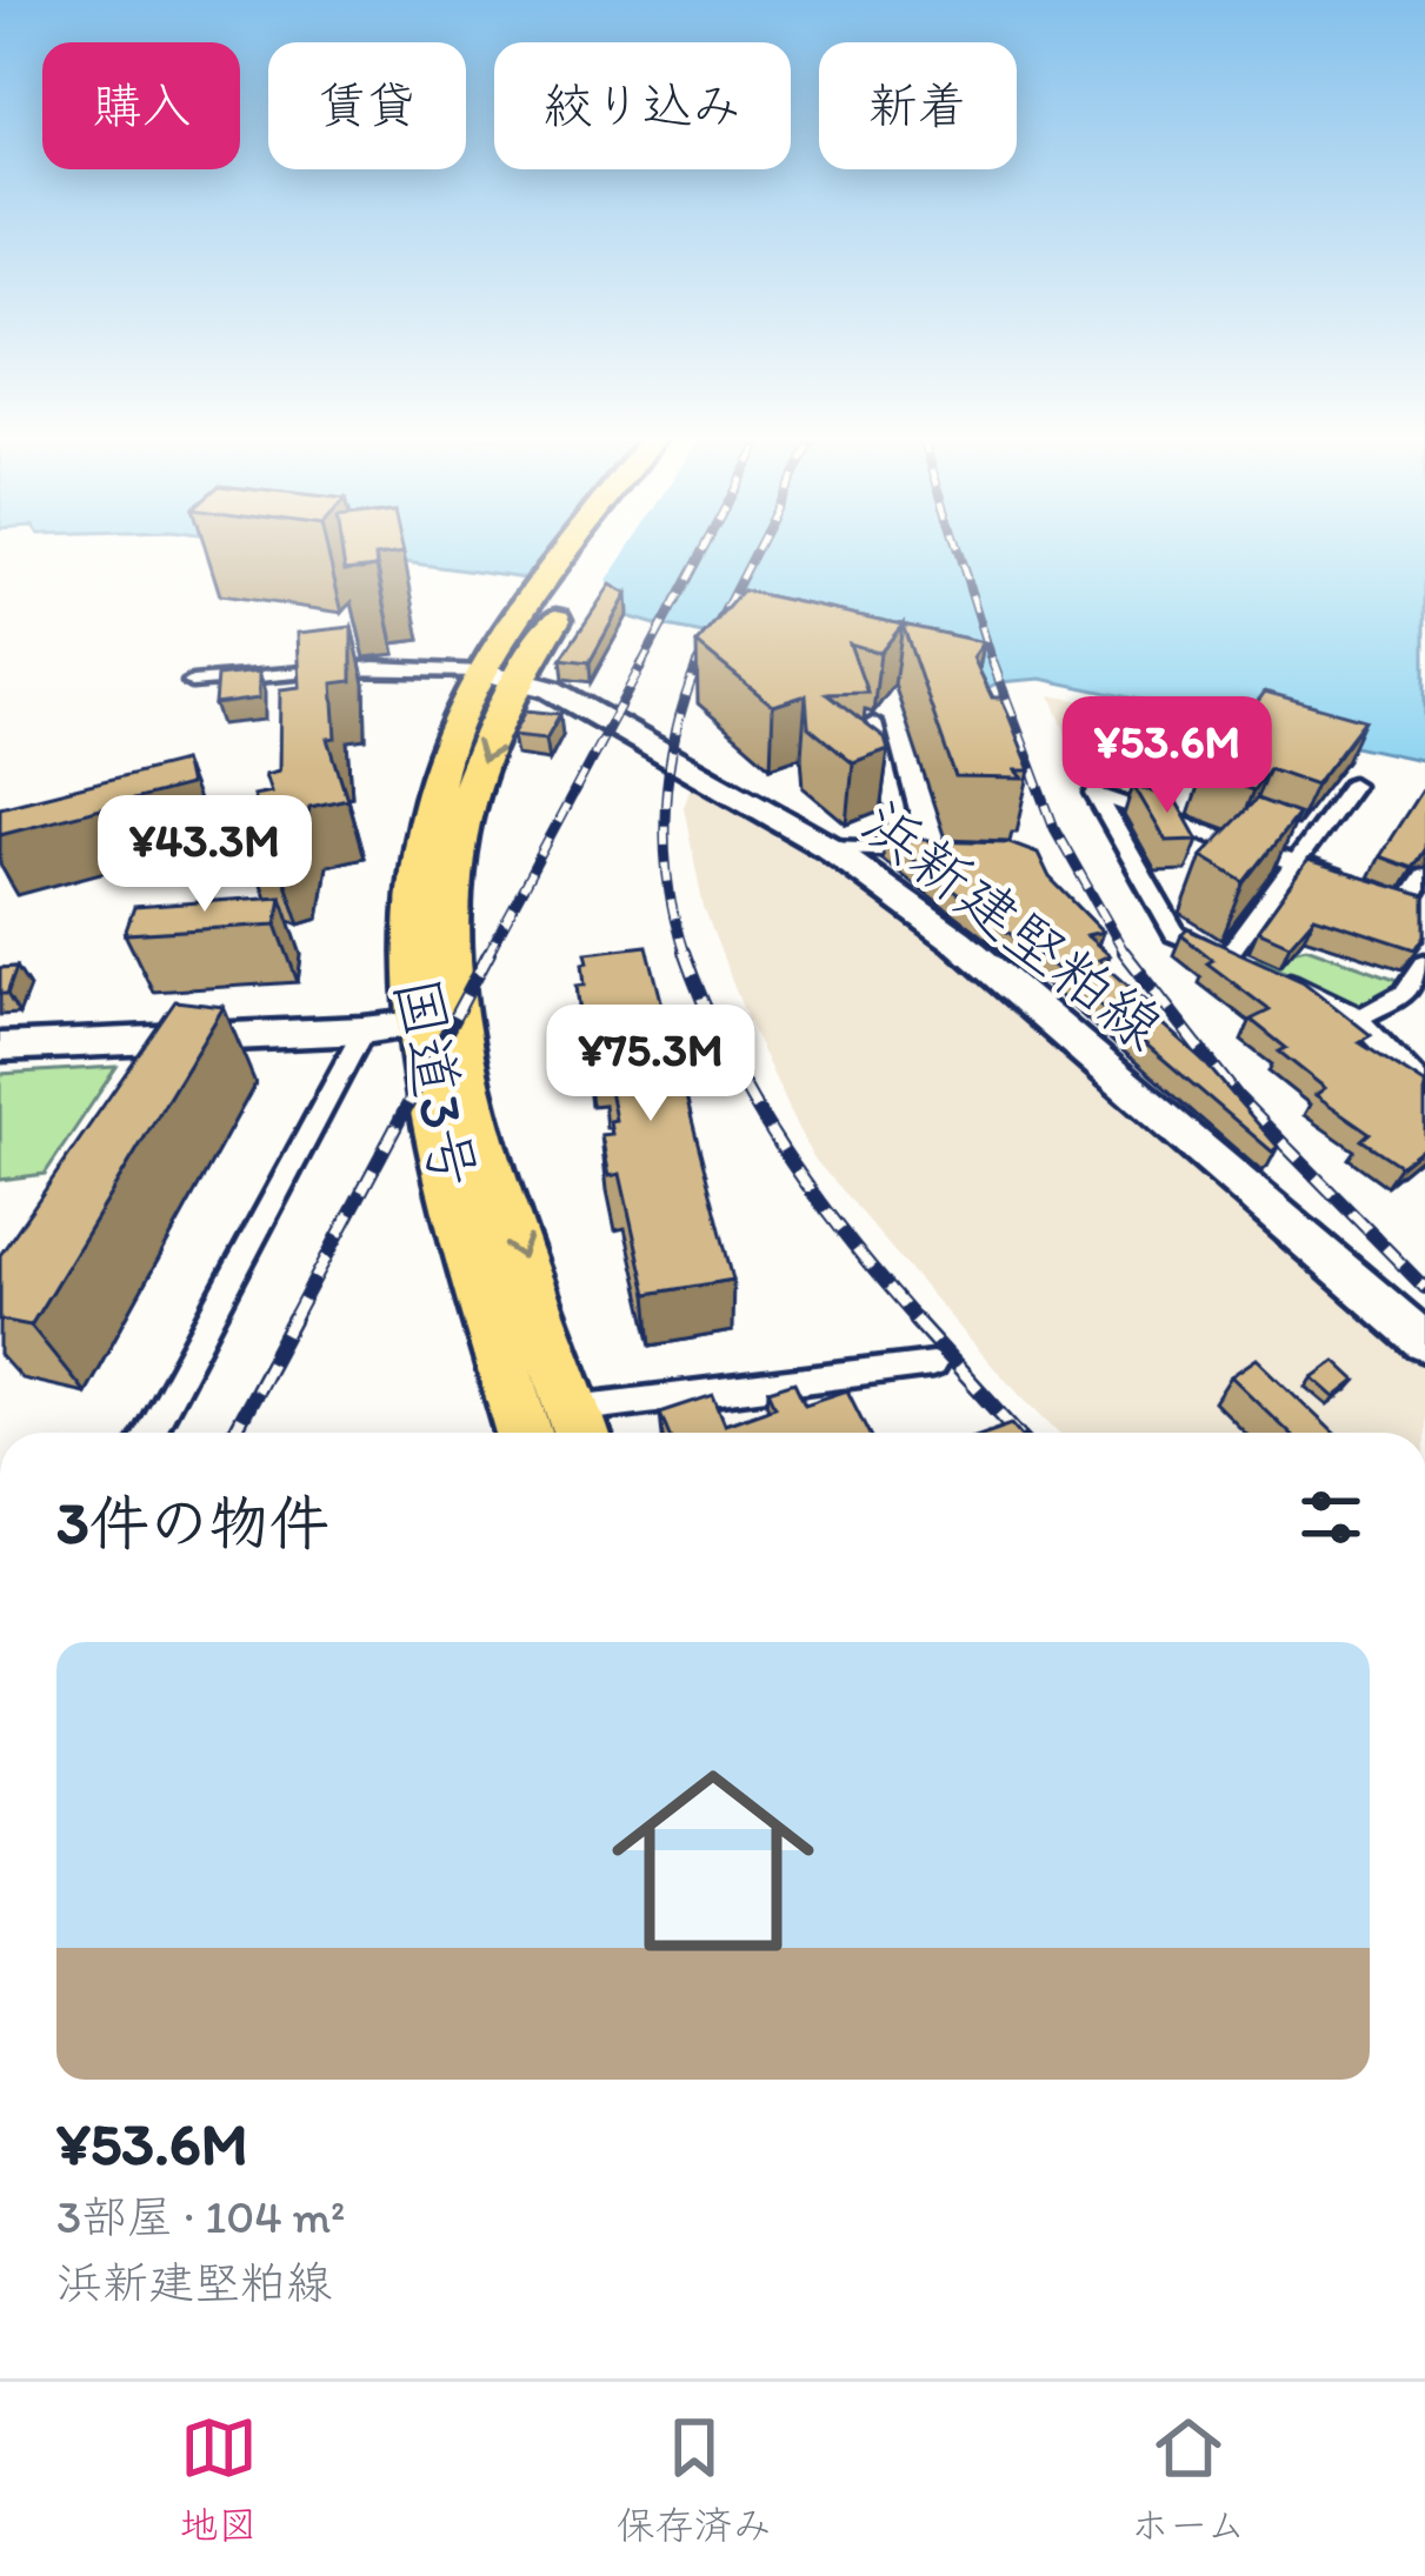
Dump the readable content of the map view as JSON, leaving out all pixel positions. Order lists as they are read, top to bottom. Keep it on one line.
{"streets":{"highway":["国道3号"],"main road":["浜新建堅粕線"]},"crossings":[["浜新建堅粕線","国道3号"]],"page":{"chip":["購入","賃貸","絞り込み","新着"],"price":["¥53.6M","¥43.3M","¥75.3M"],"heading":"3件の物件","list":[{"name":"¥53.6M","note":"3部屋 · 104 m² · 浜新建堅粕線"}],"tabs":["地図","保存済み","ホーム"]}}
